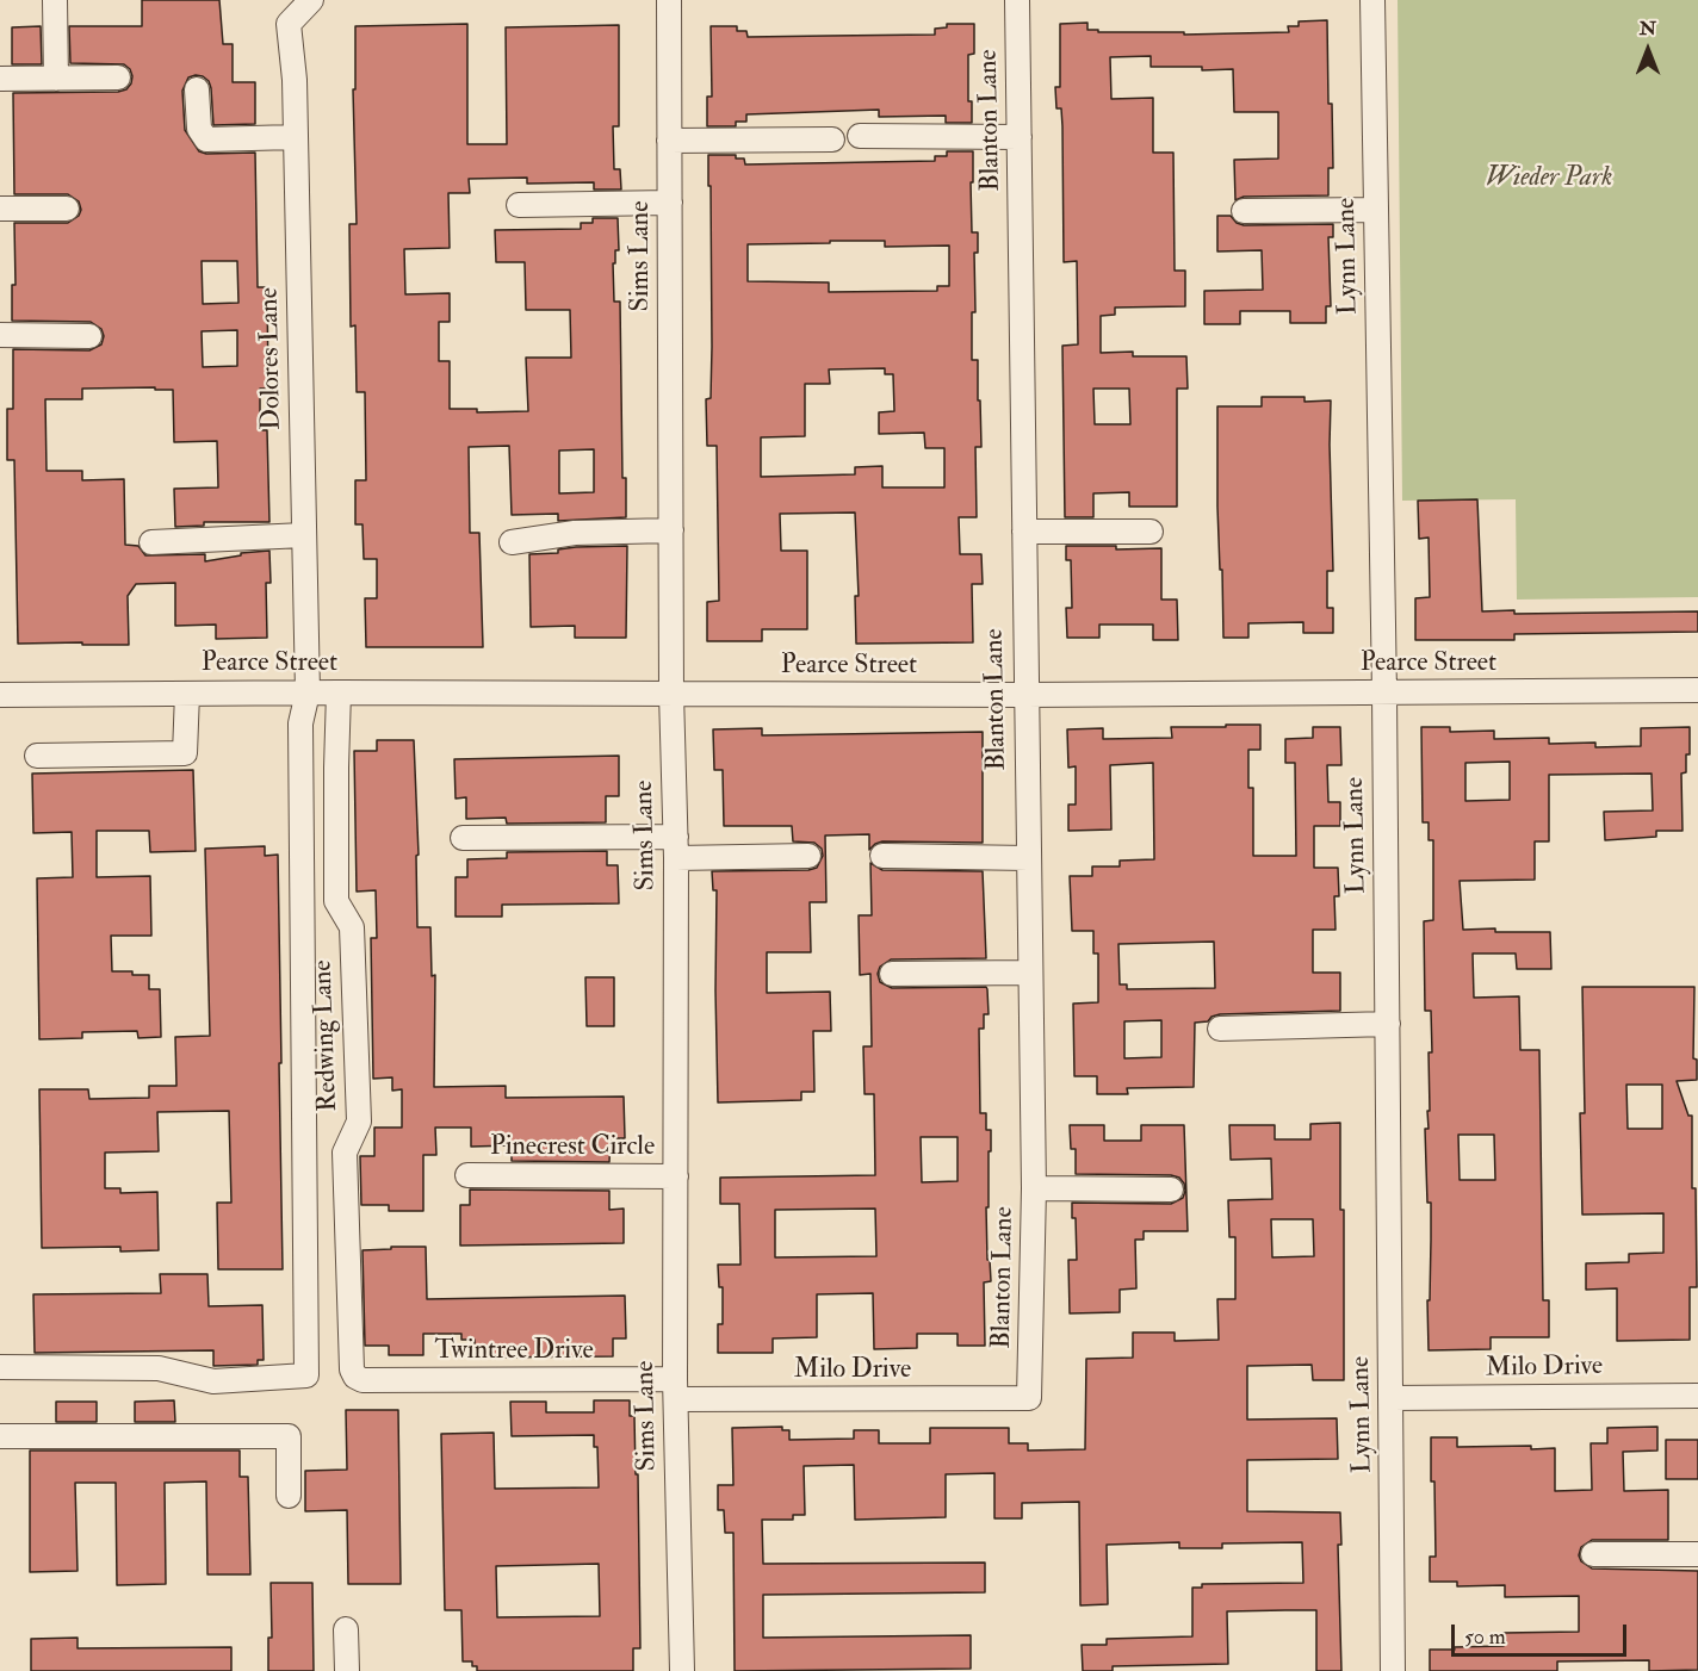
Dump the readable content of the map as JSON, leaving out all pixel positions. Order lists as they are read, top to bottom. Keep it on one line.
{"streets":{"street":["Blanton Lane","Sims Lane","Lynn Lane","Dolores Lane","Pearce Street","Redwing Lane","Pinecrest Circle","Twintree Drive","Milo Drive"]},"crossings":[["Blanton Lane","Pearce Street"],["Blanton Lane","Milo Drive"],["Sims Lane","Pearce Street"],["Sims Lane","Pinecrest Circle"],["Sims Lane","Twintree Drive"],["Sims Lane","Milo Drive"],["Lynn Lane","Pearce Street"],["Lynn Lane","Milo Drive"],["Dolores Lane","Pearce Street"],["Pearce Street","Redwing Lane"],["Redwing Lane","Twintree Drive"],["Twintree Drive","Milo Drive"]],"parks":["Wieder Park"],"scale_bar":"50 m","north":"top"}
